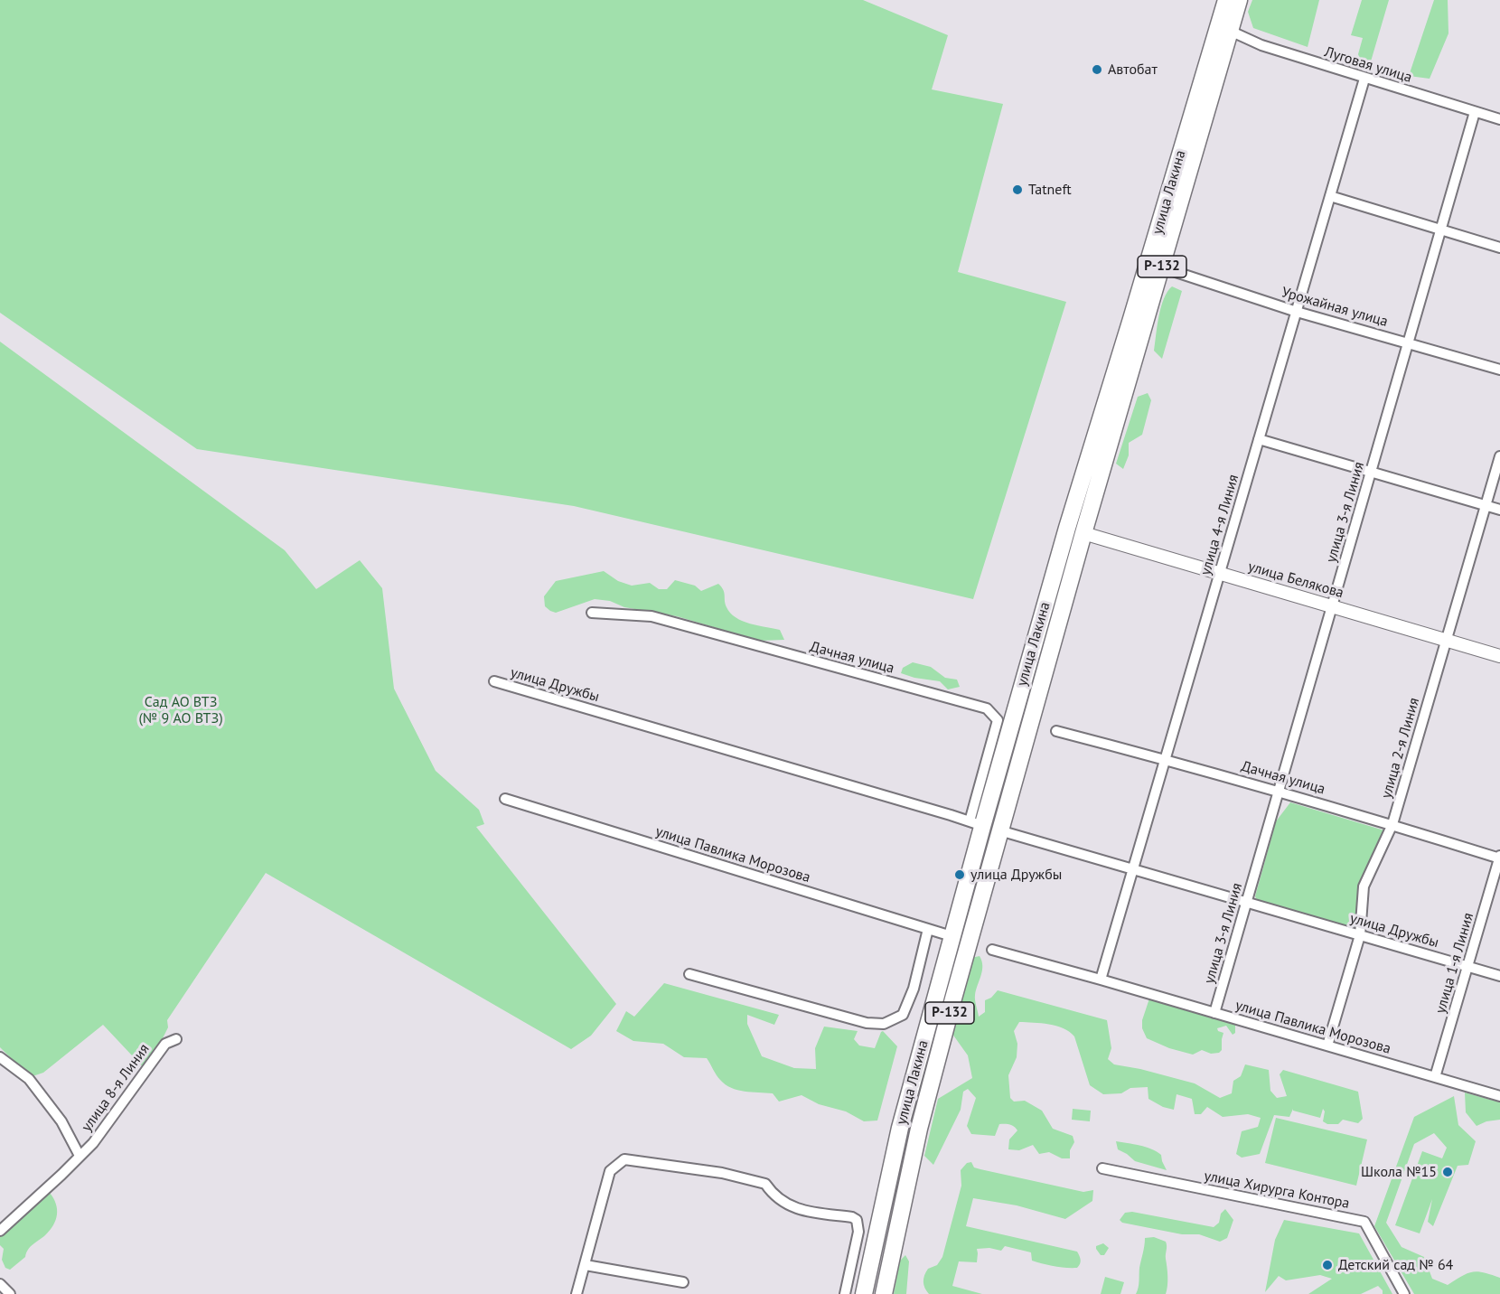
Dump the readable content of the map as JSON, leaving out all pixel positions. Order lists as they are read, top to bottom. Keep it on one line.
{"streets":{"highway":["улица Лакина","Р-132"],"street":["Луговая улица","Урожайная улица","улица 3-я Линия","улица 4-я Линия","улица Белякова","Дачная улица","улица Дружбы","улица 2-я Линия","улица Павлика Морозова","улица 1-я Линия","улица 8-я Линия","улица Хирурга Контора"]},"crossings":[["Луговая улица","улица Лакина"],["Луговая улица","улица 3-я Линия"],["Луговая улица","улица 4-я Линия"],["улица Лакина","Урожайная улица"],["улица Лакина","улица Белякова"],["улица Лакина","Дачная улица"],["улица Лакина","улица Дружбы"],["улица Лакина","улица Павлика Морозова"],["Урожайная улица","улица 3-я Линия"],["Урожайная улица","улица 4-я Линия"],["улица 3-я Линия","улица Белякова"],["улица 3-я Линия","Дачная улица"],["улица 3-я Линия","улица Дружбы"],["улица 3-я Линия","улица Павлика Морозова"],["улица 4-я Линия","улица Белякова"],["улица 4-я Линия","Дачная улица"],["улица 4-я Линия","улица Дружбы"],["улица 4-я Линия","улица Павлика Морозова"],["улица Белякова","улица 2-я Линия"],["Дачная улица","улица Дружбы"],["Дачная улица","улица 2-я Линия"],["Дачная улица","улица 1-я Линия"],["улица Дружбы","улица 2-я Линия"],["улица Дружбы","улица 1-я Линия"],["улица 2-я Линия","улица Павлика Морозова"],["улица Павлика Морозова","улица 1-я Линия"]],"parks":["Сад АО ВТЗ (№ 9 АО ВТЗ)"],"places":["Автобат","Tatneft","улица Дружбы","Школа №15","Детский сад № 64"]}
